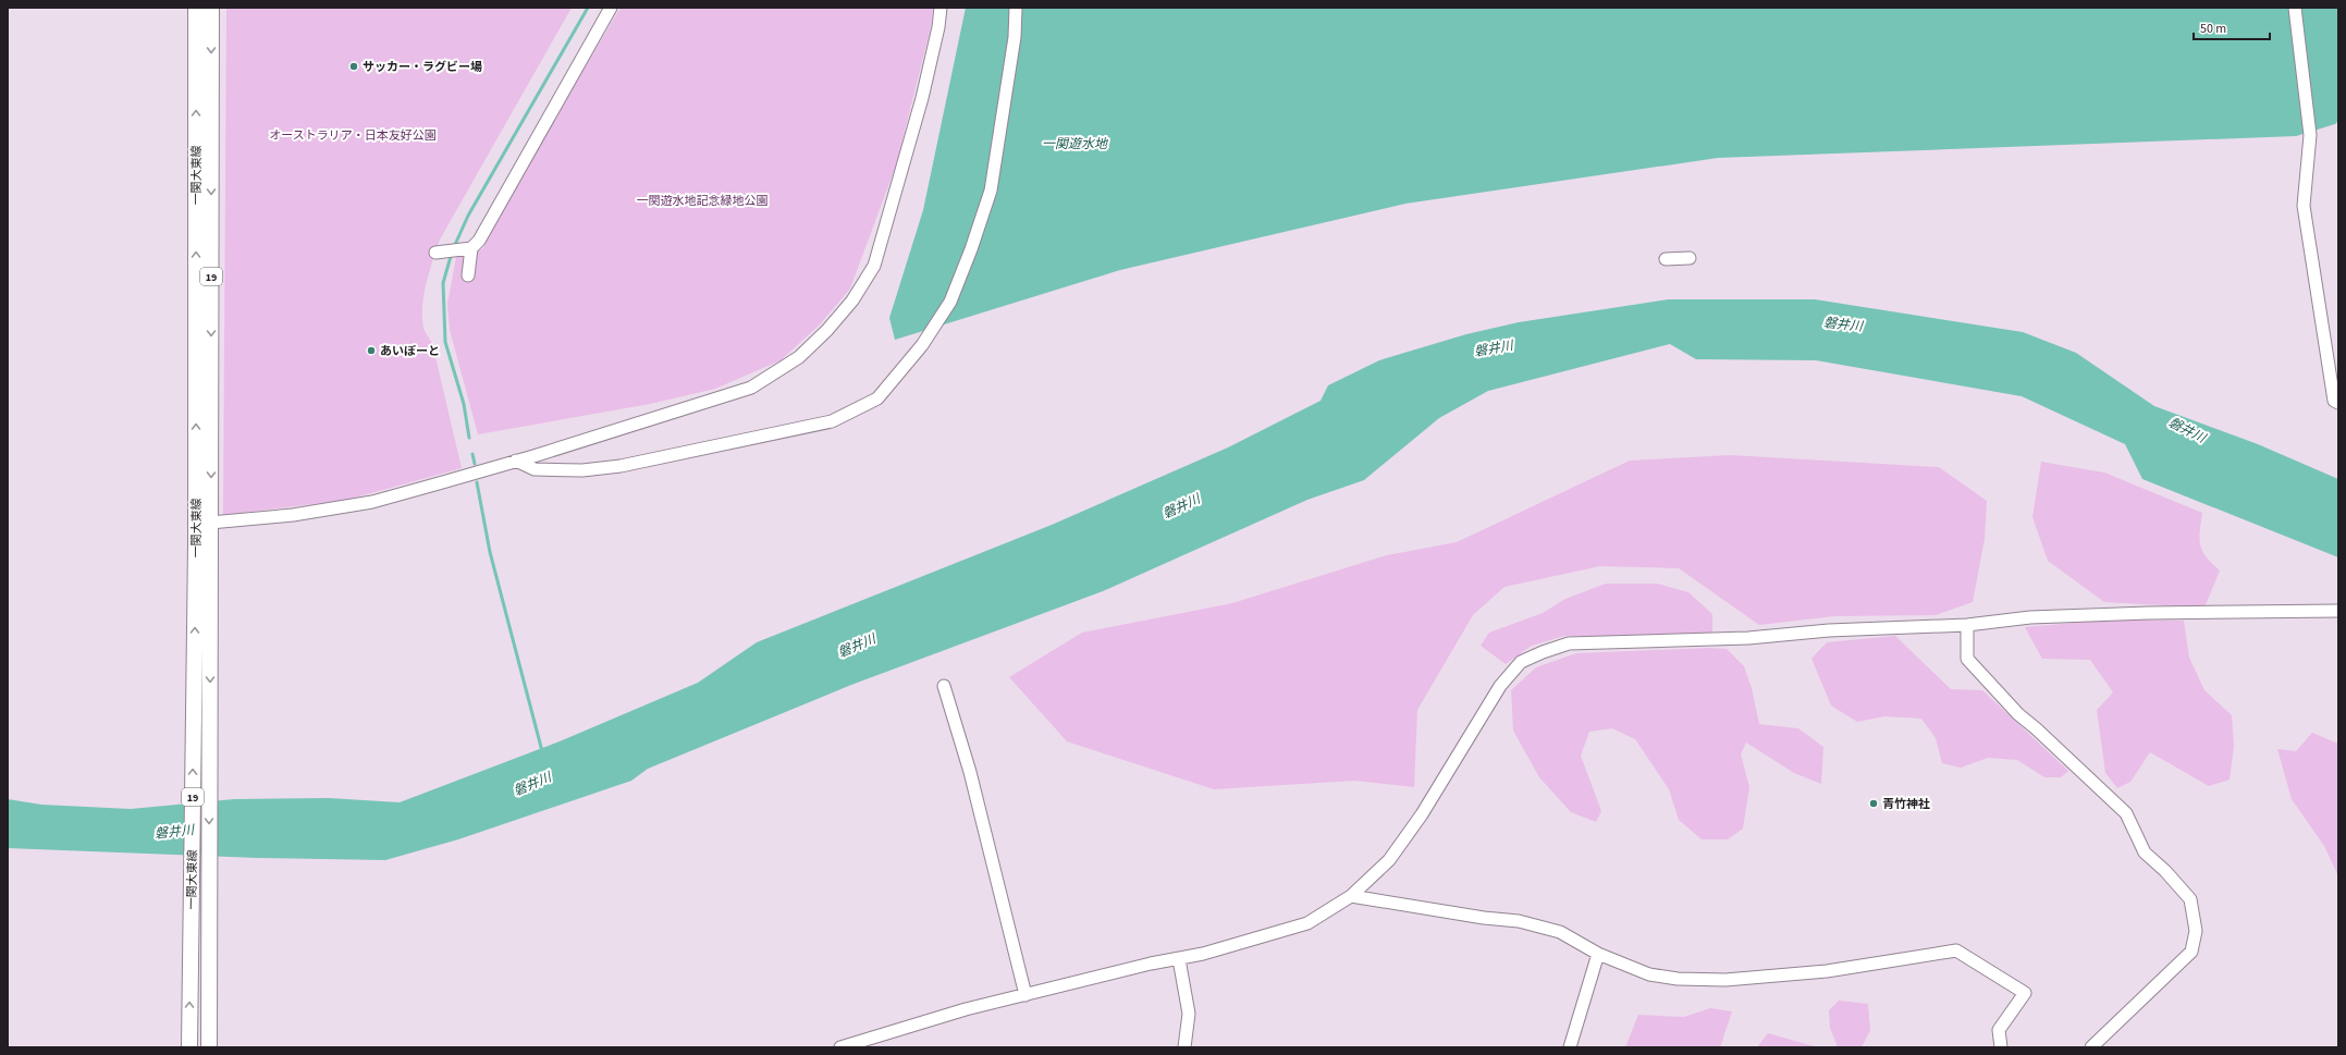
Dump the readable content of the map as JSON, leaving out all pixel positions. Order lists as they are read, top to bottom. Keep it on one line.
{"streets":{"main road":["一関大東線","19"]},"water":["一関遊水地","磐井川"],"parks":["オーストラリア・日本友好公園","一関遊水地記念緑地公園"],"places":["サッカー・ラグビー場","あいぽーと","青竹神社"],"scale_bar":"50 m"}
